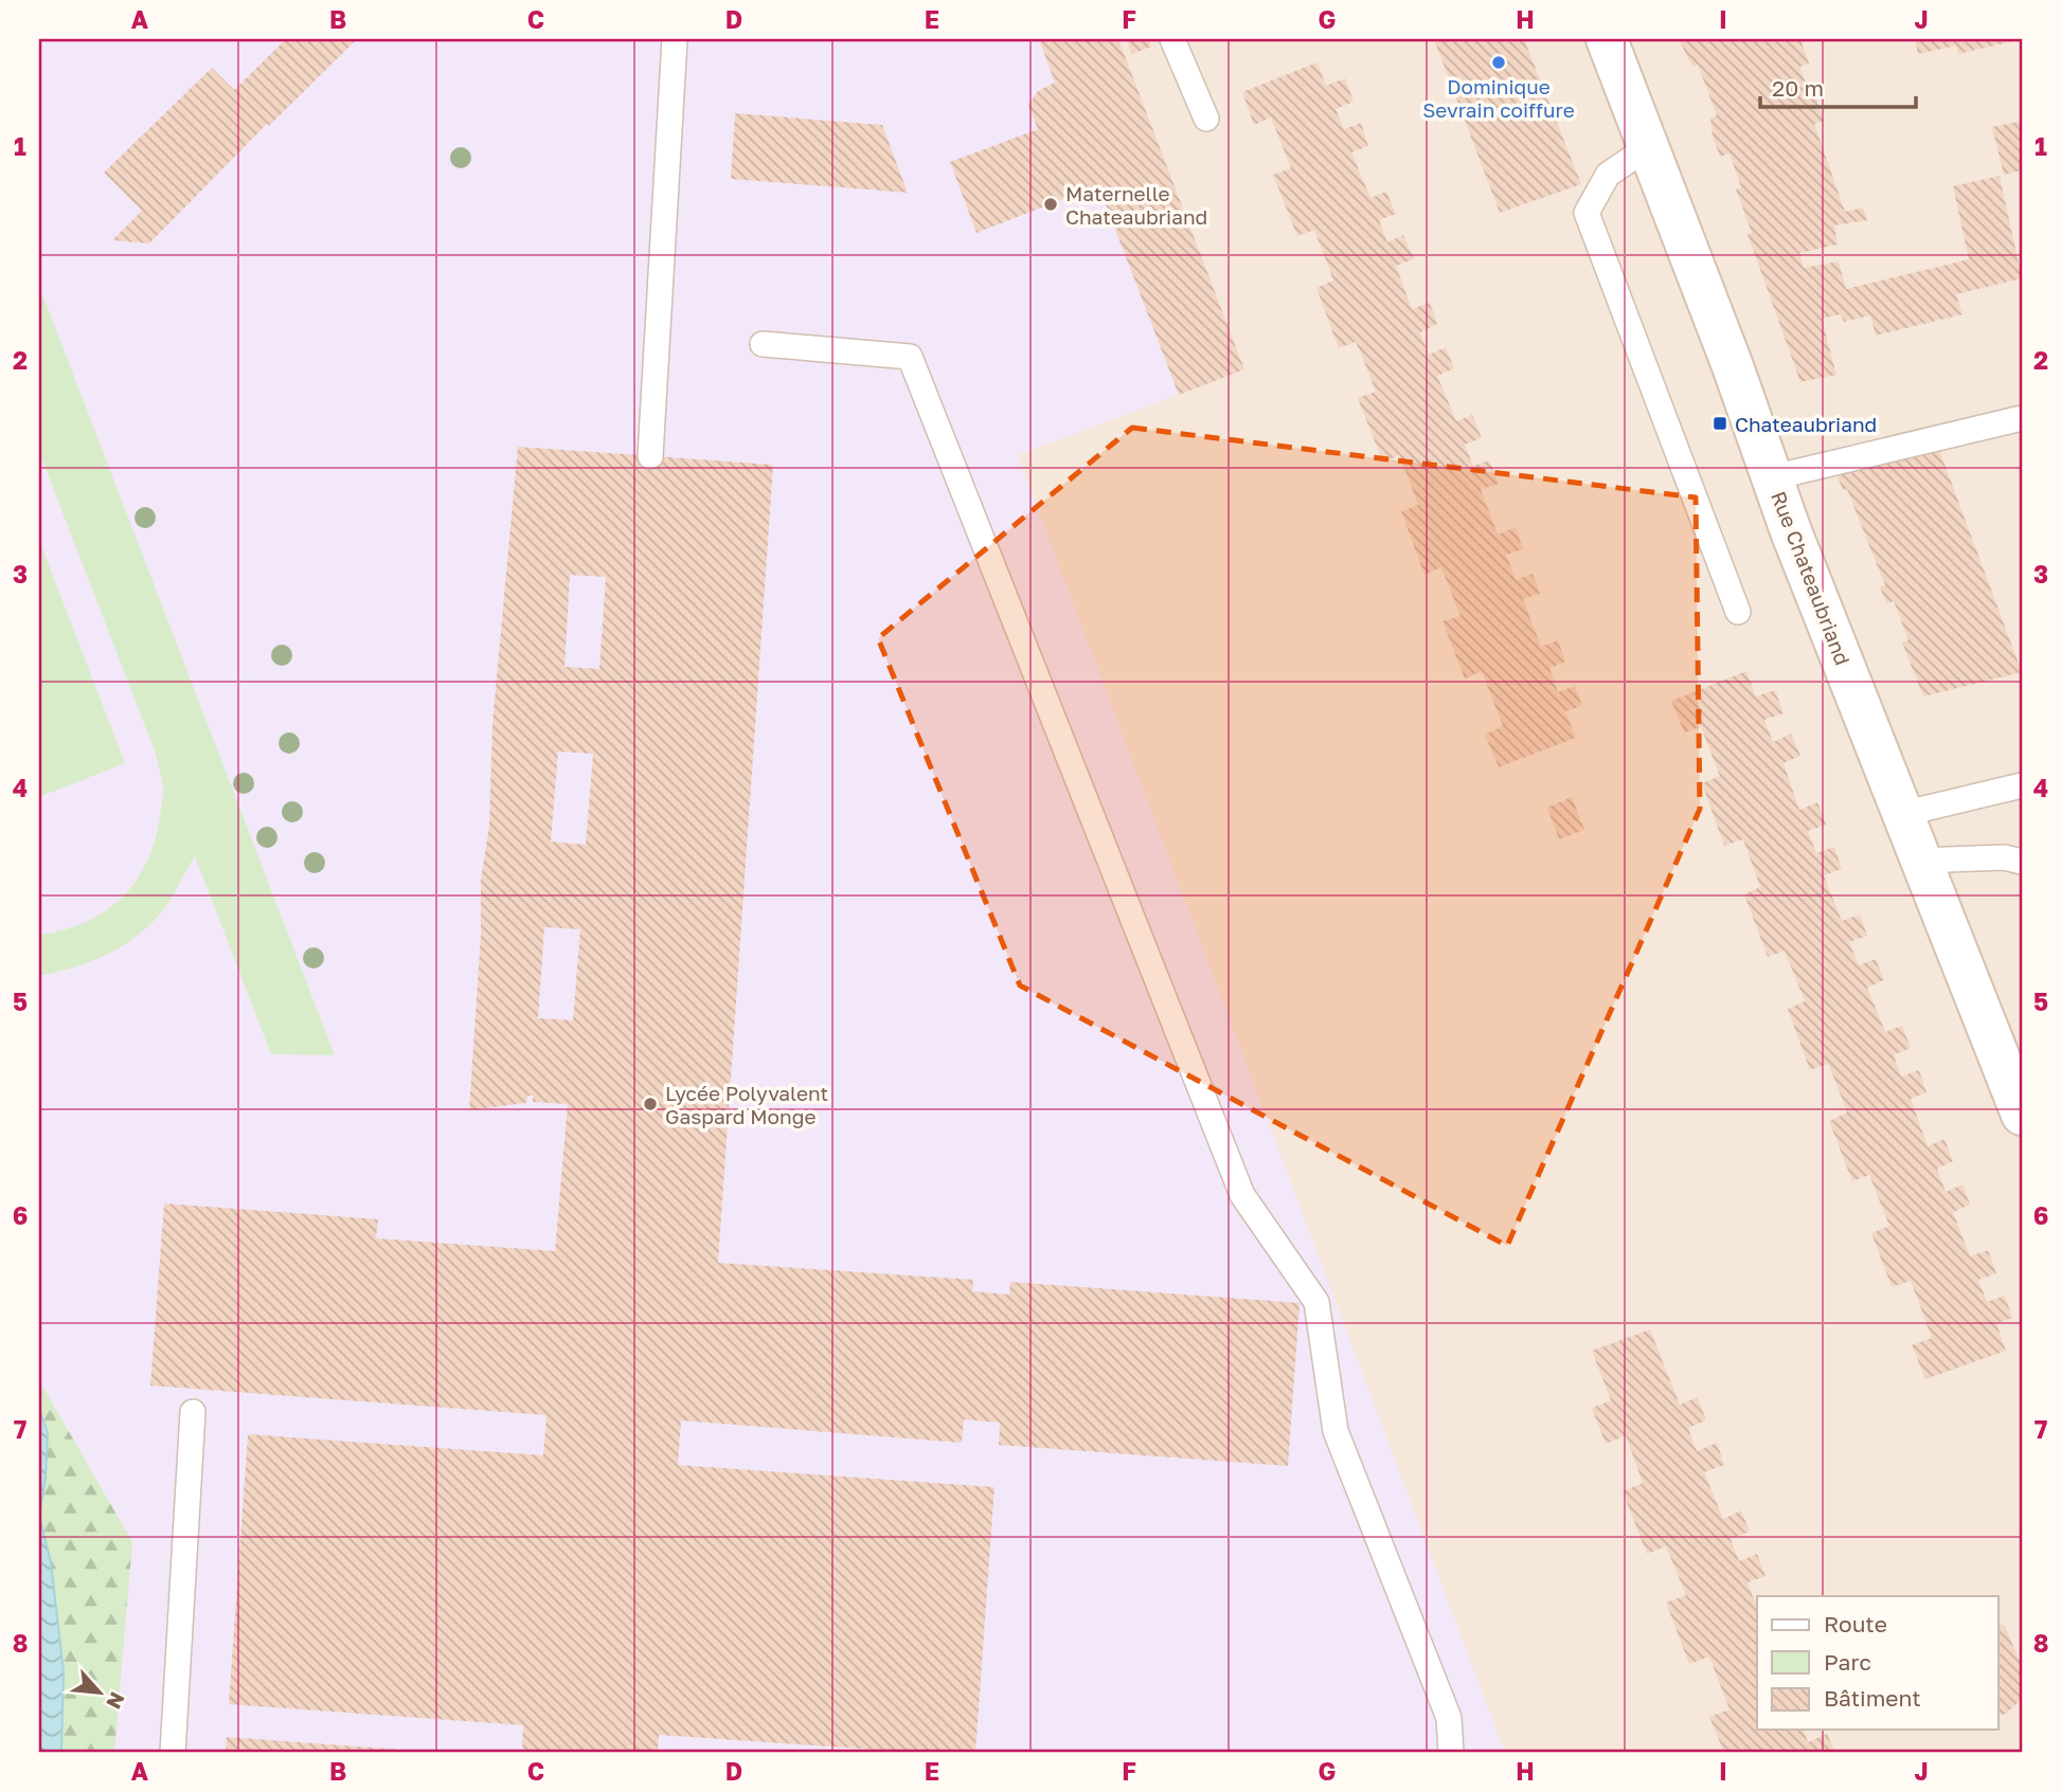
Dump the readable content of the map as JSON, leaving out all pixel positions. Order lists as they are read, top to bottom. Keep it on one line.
{"streets":{"street":["Rue Chateaubriand"]},"places":{"other":["Dominique Sevrain coiffure","Maternelle Chateaubriand","Lycée Polyvalent Gaspard Monge"],"transit":["Chateaubriand"]},"legend":["Route","Parc","Bâtiment"],"scale_bar":"20 m","north":"bottom right","grid":{"columns":["A","B","C","D","E","F","G","H","I","J"],"rows":["1","2","3","4","5","6","7","8"]}}
